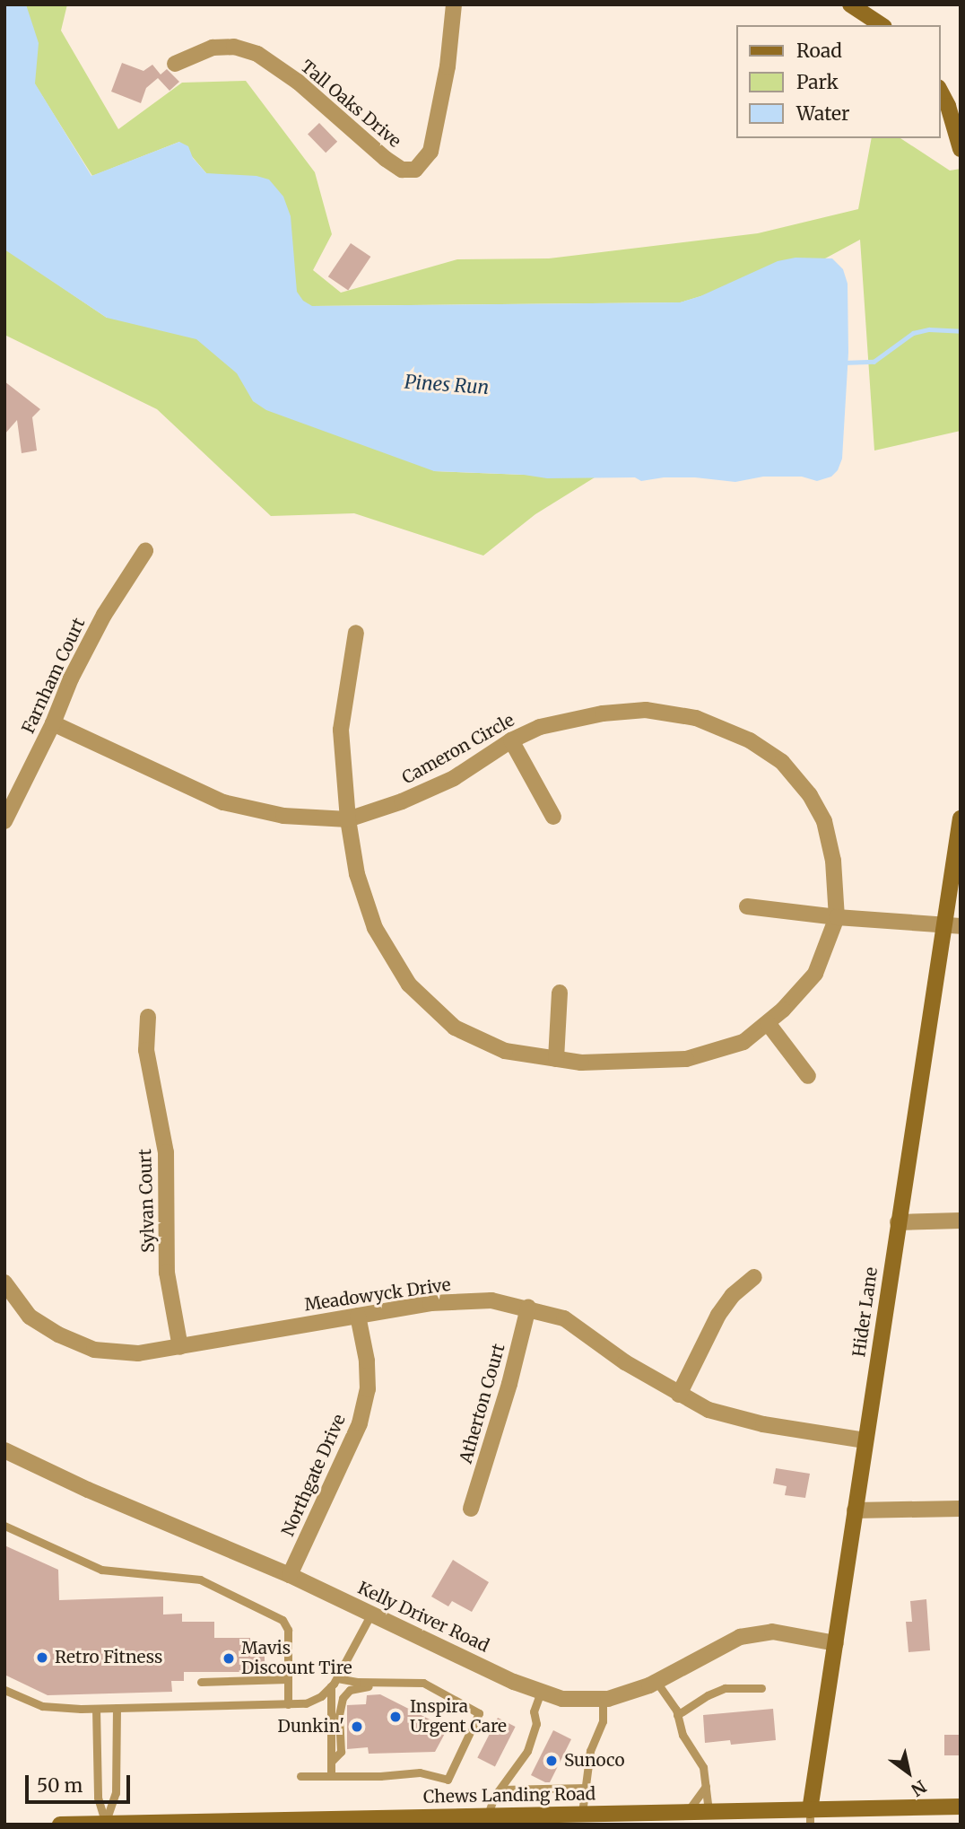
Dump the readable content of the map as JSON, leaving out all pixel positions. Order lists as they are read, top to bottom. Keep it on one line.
{"streets":{"street":["Tall Oaks Drive","Farnham Court","Cameron Circle","Sylvan Court","Meadowyck Drive","Hider Lane","Atherton Court","Northgate Drive","Kelly Driver Road","Chews Landing Road"]},"crossings":[["Farnham Court","Cameron Circle"],["Sylvan Court","Meadowyck Drive"],["Meadowyck Drive","Hider Lane"],["Meadowyck Drive","Atherton Court"],["Meadowyck Drive","Northgate Drive"],["Hider Lane","Kelly Driver Road"],["Hider Lane","Chews Landing Road"],["Northgate Drive","Kelly Driver Road"]],"water":["Pines Run"],"places":["Retro Fitness","Mavis Discount Tire","Inspira Urgent Care","Dunkin'","Sunoco"],"legend":["Road","Park","Water"],"scale_bar":"50 m","north":"bottom right"}
